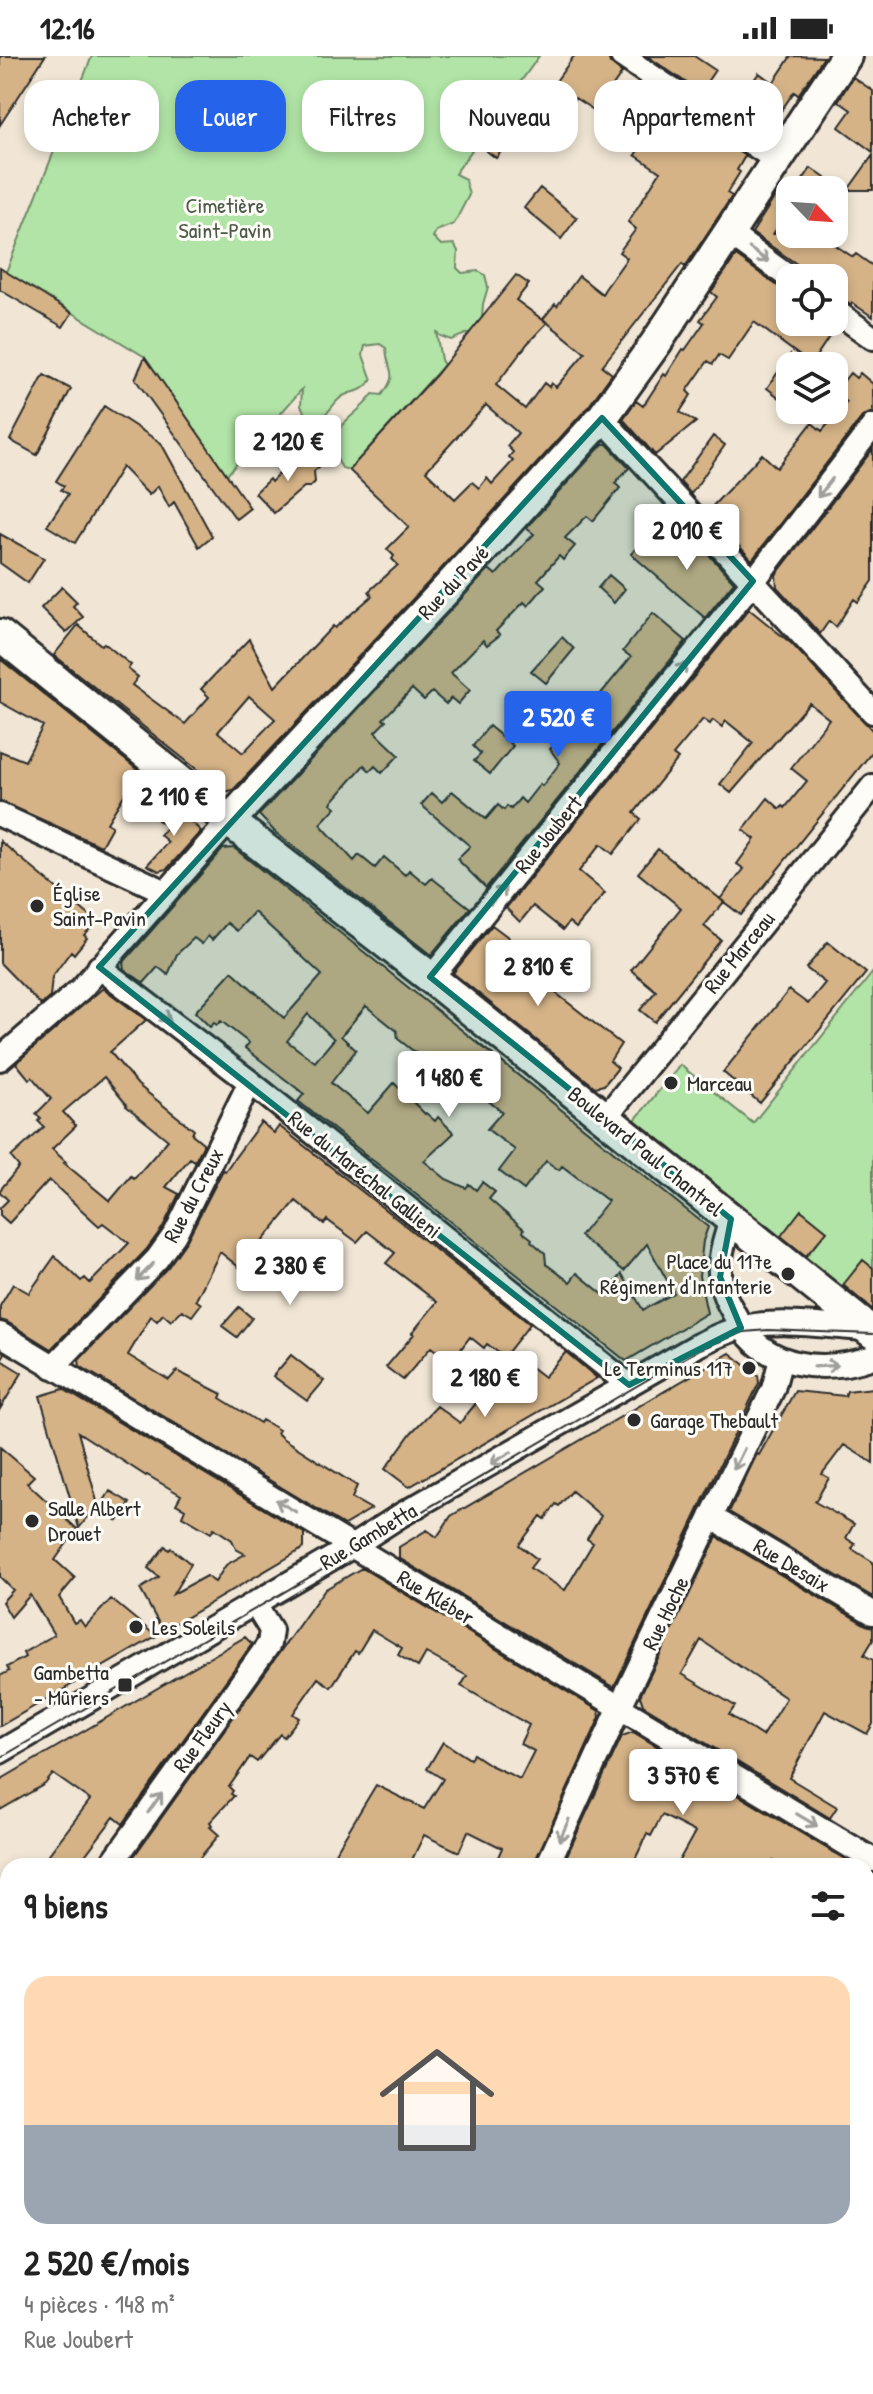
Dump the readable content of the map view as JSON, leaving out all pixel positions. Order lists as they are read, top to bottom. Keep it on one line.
{"streets":{"street":["Rue du Pavé","Rue Joubert","Rue Marceau","Boulevard Paul Chantrel","Rue du Maréchal Gallieni","Rue du Creux","Rue Gambetta","Rue Desaix","Rue Kléber","Rue Hoche","Rue Fleury"]},"crossings":[["Rue du Pavé","Boulevard Paul Chantrel"],["Rue du Pavé","Rue du Maréchal Gallieni"],["Rue Joubert","Boulevard Paul Chantrel"],["Rue Marceau","Boulevard Paul Chantrel"],["Boulevard Paul Chantrel","Rue Gambetta"],["Rue du Maréchal Gallieni","Rue du Creux"],["Rue du Maréchal Gallieni","Rue Gambetta"],["Rue du Creux","Rue Kléber"],["Rue Gambetta","Rue Kléber"],["Rue Gambetta","Rue Fleury"],["Rue Desaix","Rue Hoche"],["Rue Kléber","Rue Hoche"]],"one_way":["Rue du Creux","Rue Hoche","Rue Fleury"],"parks":["Cimetière Saint-Pavin"],"places":{"other":["Église Saint-Pavin","Marceau","Place du 117e Régiment d'Infanterie","Le Terminus 117","Garage Thebault","Salle Albert Drouet","Les Soleils"],"transit":["Gambetta - Mûriers"]},"north":"bottom right","page":{"status":"12:16","chip":["Acheter","Louer","Filtres","Nouveau","Appartement"],"price":["2 120 €","2 010 €","2 520 €","2 110 €","2 810 €","1 480 €","2 380 €","2 180 €","3 570 €"],"heading":"9 biens","list":[{"name":"2 520 €/mois","note":"4 pièces · 148 m² · Rue Joubert"}]}}
